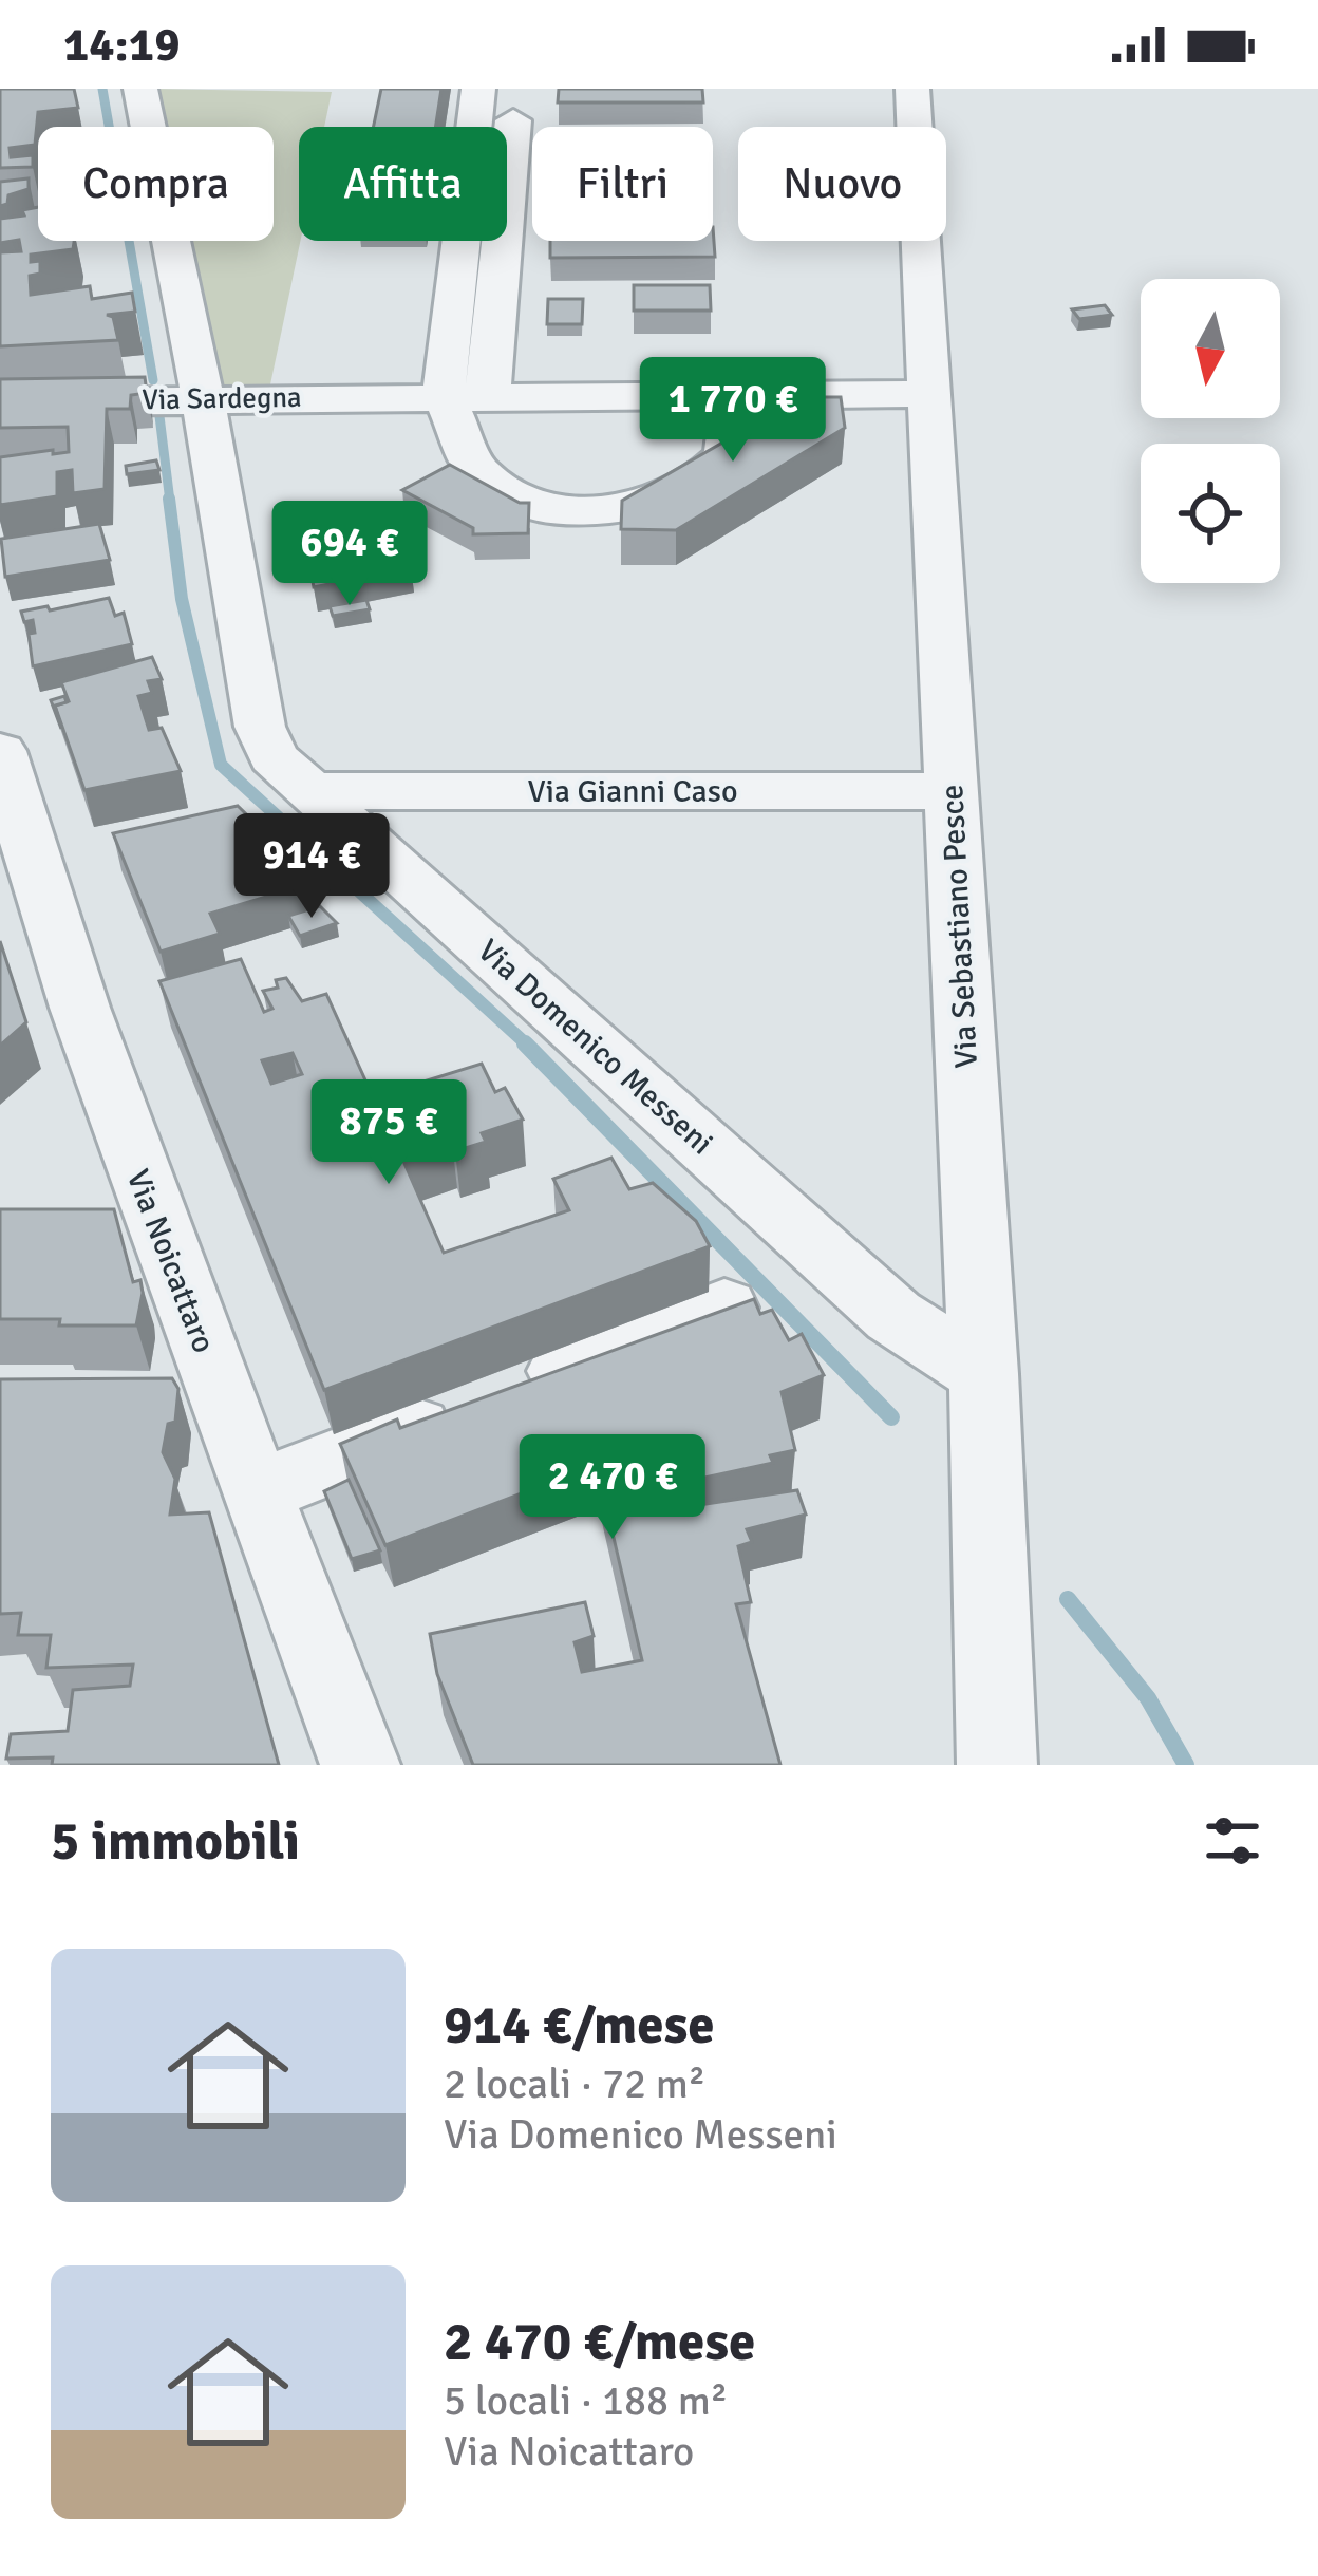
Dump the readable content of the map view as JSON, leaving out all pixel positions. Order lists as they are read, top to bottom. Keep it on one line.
{"streets":{"street":["Via Sardegna","Via Gianni Caso","Via Sebastiano Pesce","Via Domenico Messeni","Via Noicattaro"]},"crossings":[["Via Sardegna","Via Sebastiano Pesce"],["Via Sardegna","Via Domenico Messeni"],["Via Gianni Caso","Via Sebastiano Pesce"],["Via Gianni Caso","Via Domenico Messeni"],["Via Sebastiano Pesce","Via Domenico Messeni"]],"north":"bottom","page":{"status":"14:19","chip":["Compra","Affitta","Filtri","Nuovo"],"price":["1 770 €","694 €","914 €","875 €","2 470 €"],"heading":"5 immobili","list":[{"name":"914 €/mese","note":"2 locali · 72 m² · Via Domenico Messeni"},{"name":"2 470 €/mese","note":"5 locali · 188 m² · Via Noicattaro"}]}}
